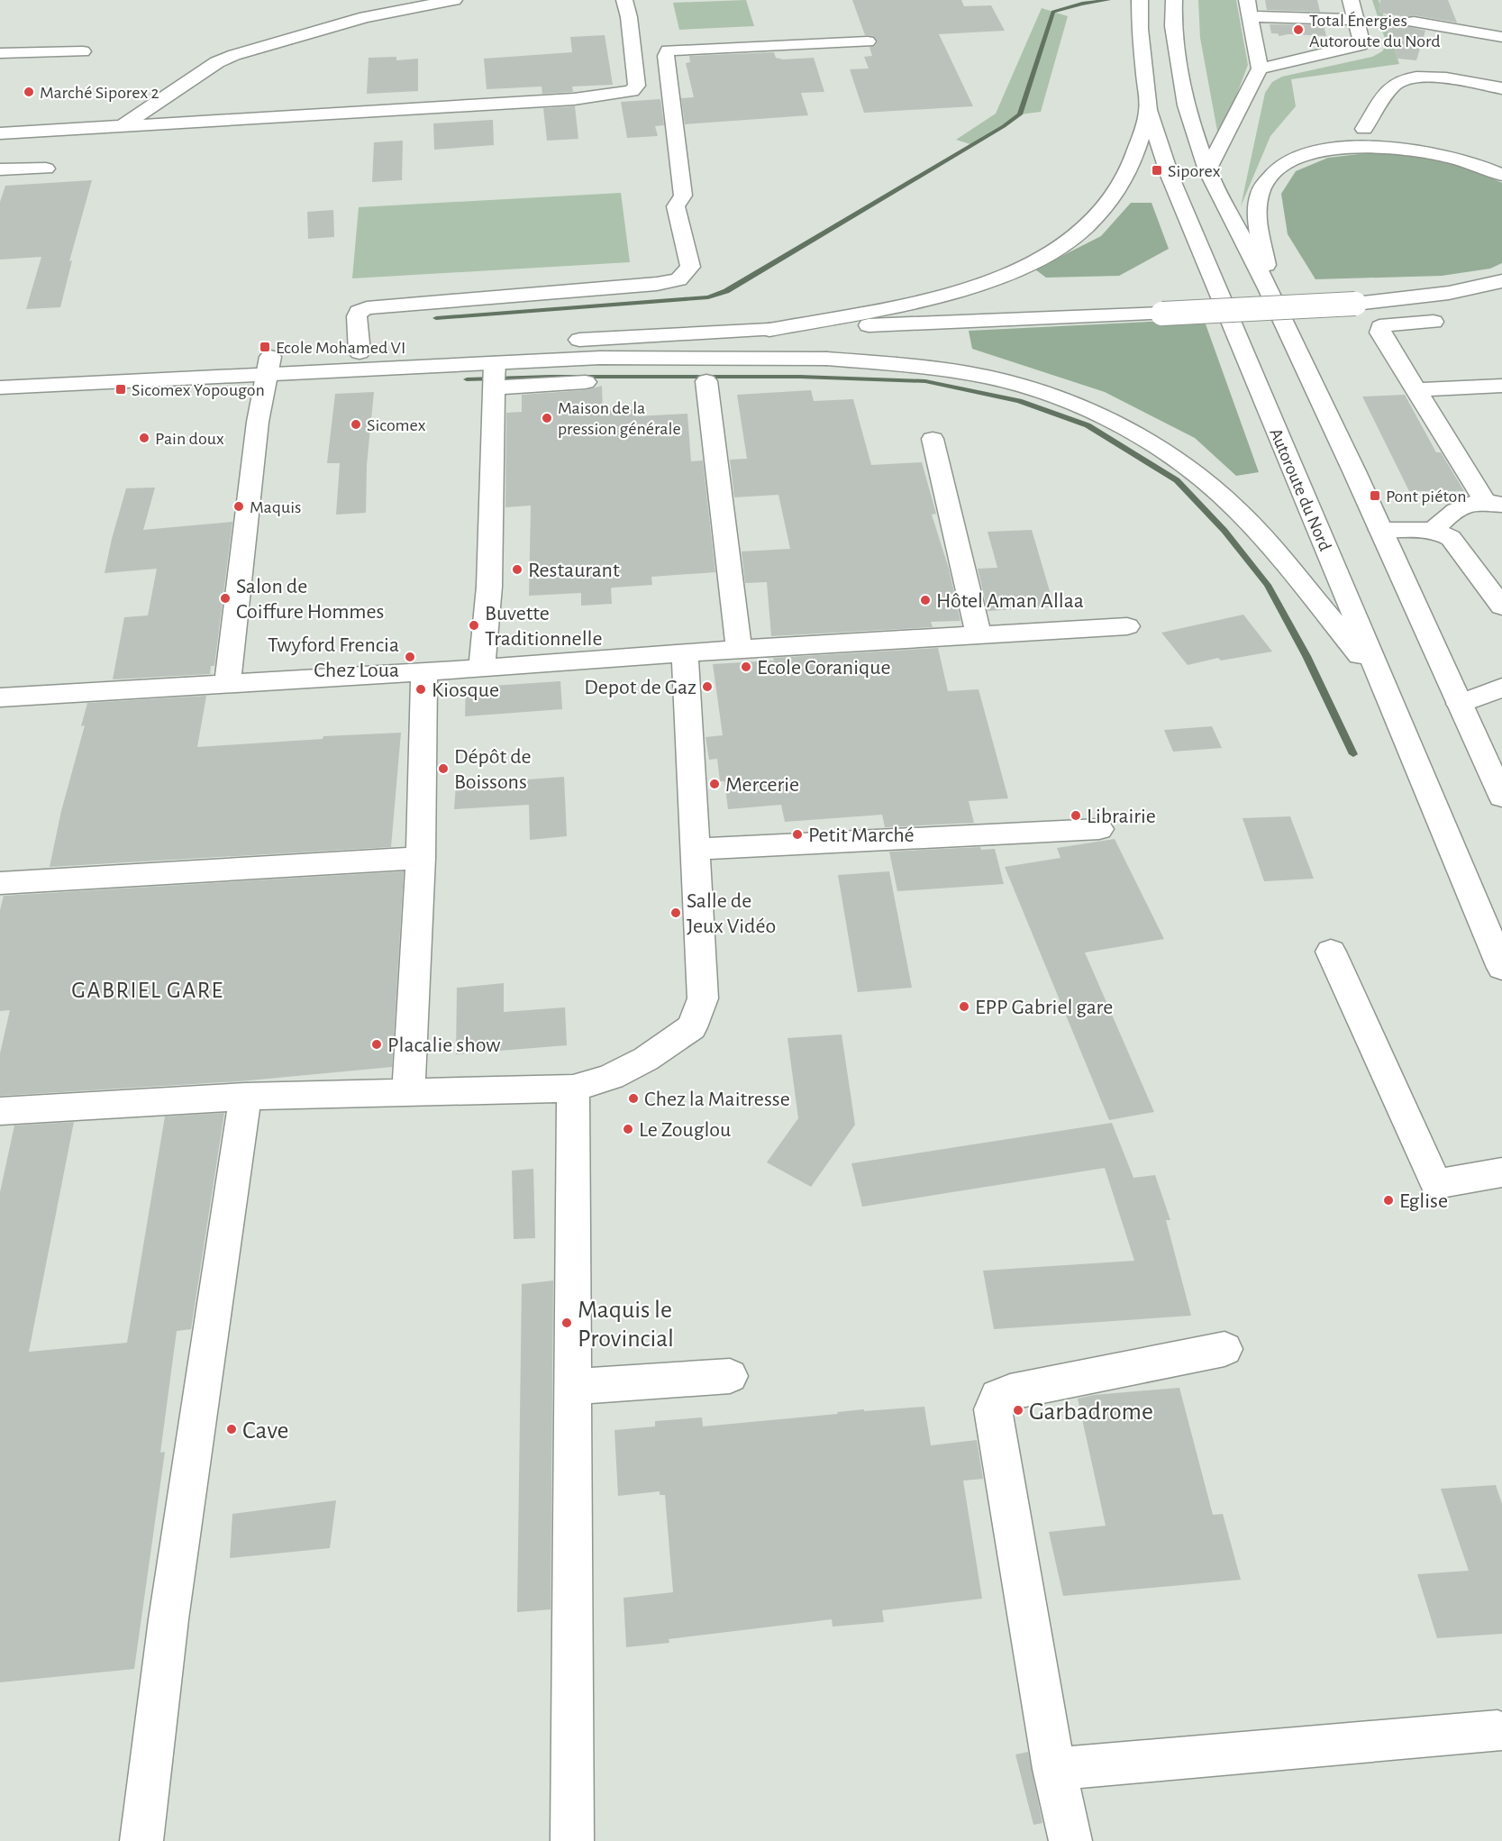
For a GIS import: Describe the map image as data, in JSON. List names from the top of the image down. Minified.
{"streets":{"main road":["Autoroute du Nord"]},"districts":["GABRIEL GARE"],"places":{"other":["Total Énergies Autoroute du Nord","Marché Siporex 2","Maison de la pression générale","Sicomex","Pain doux","Maquis","Restaurant","Salon de Coiffure Hommes","Hôtel Aman Allaa","Buvette Traditionnelle","Twyford Frencia Chez Loua","Ecole Coranique","Depot de Gaz","Kiosque","Dépôt de Boissons","Mercerie","Librairie","Petit Marché","Salle de Jeux Vidéo","EPP Gabriel gare","Placalie show","Chez la Maitresse","Le Zouglou","Eglise","Maquis le Provincial","Garbadrome","Cave"],"transit":["Siporex","Ecole Mohamed VI","Sicomex Yopougon","Pont piéton"]}}
